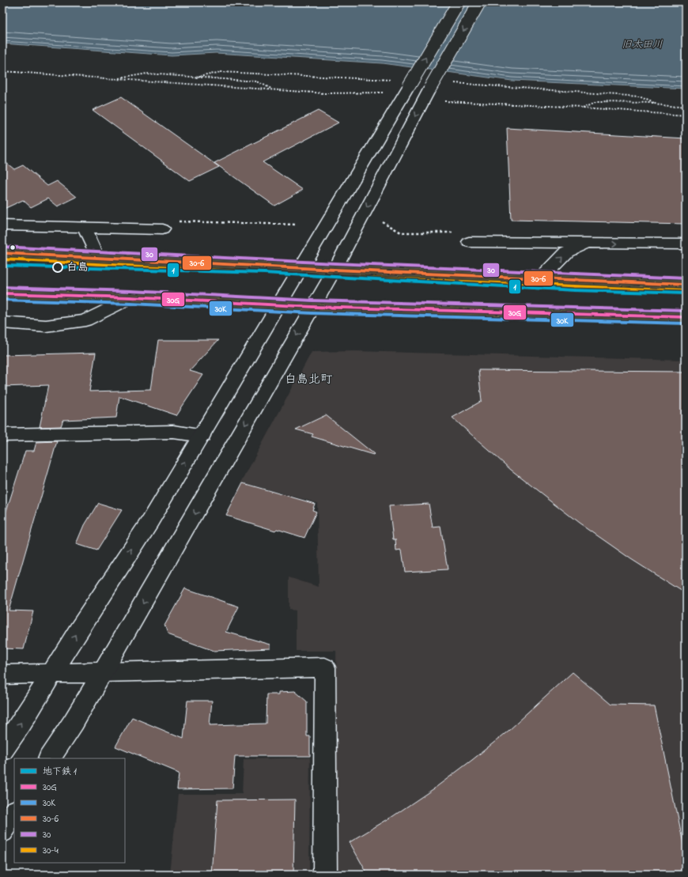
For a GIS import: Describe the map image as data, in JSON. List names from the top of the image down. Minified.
{"districts":["白島北町"],"water":["旧太田川"],"places":["白島"],"lines":["transit line 30","transit line 30-6","transit line 30-4","metro line 1","transit line 30G","transit line 30K"],"legend":["地下鉄 1","30G","30K","30-6","30","30-4"]}
